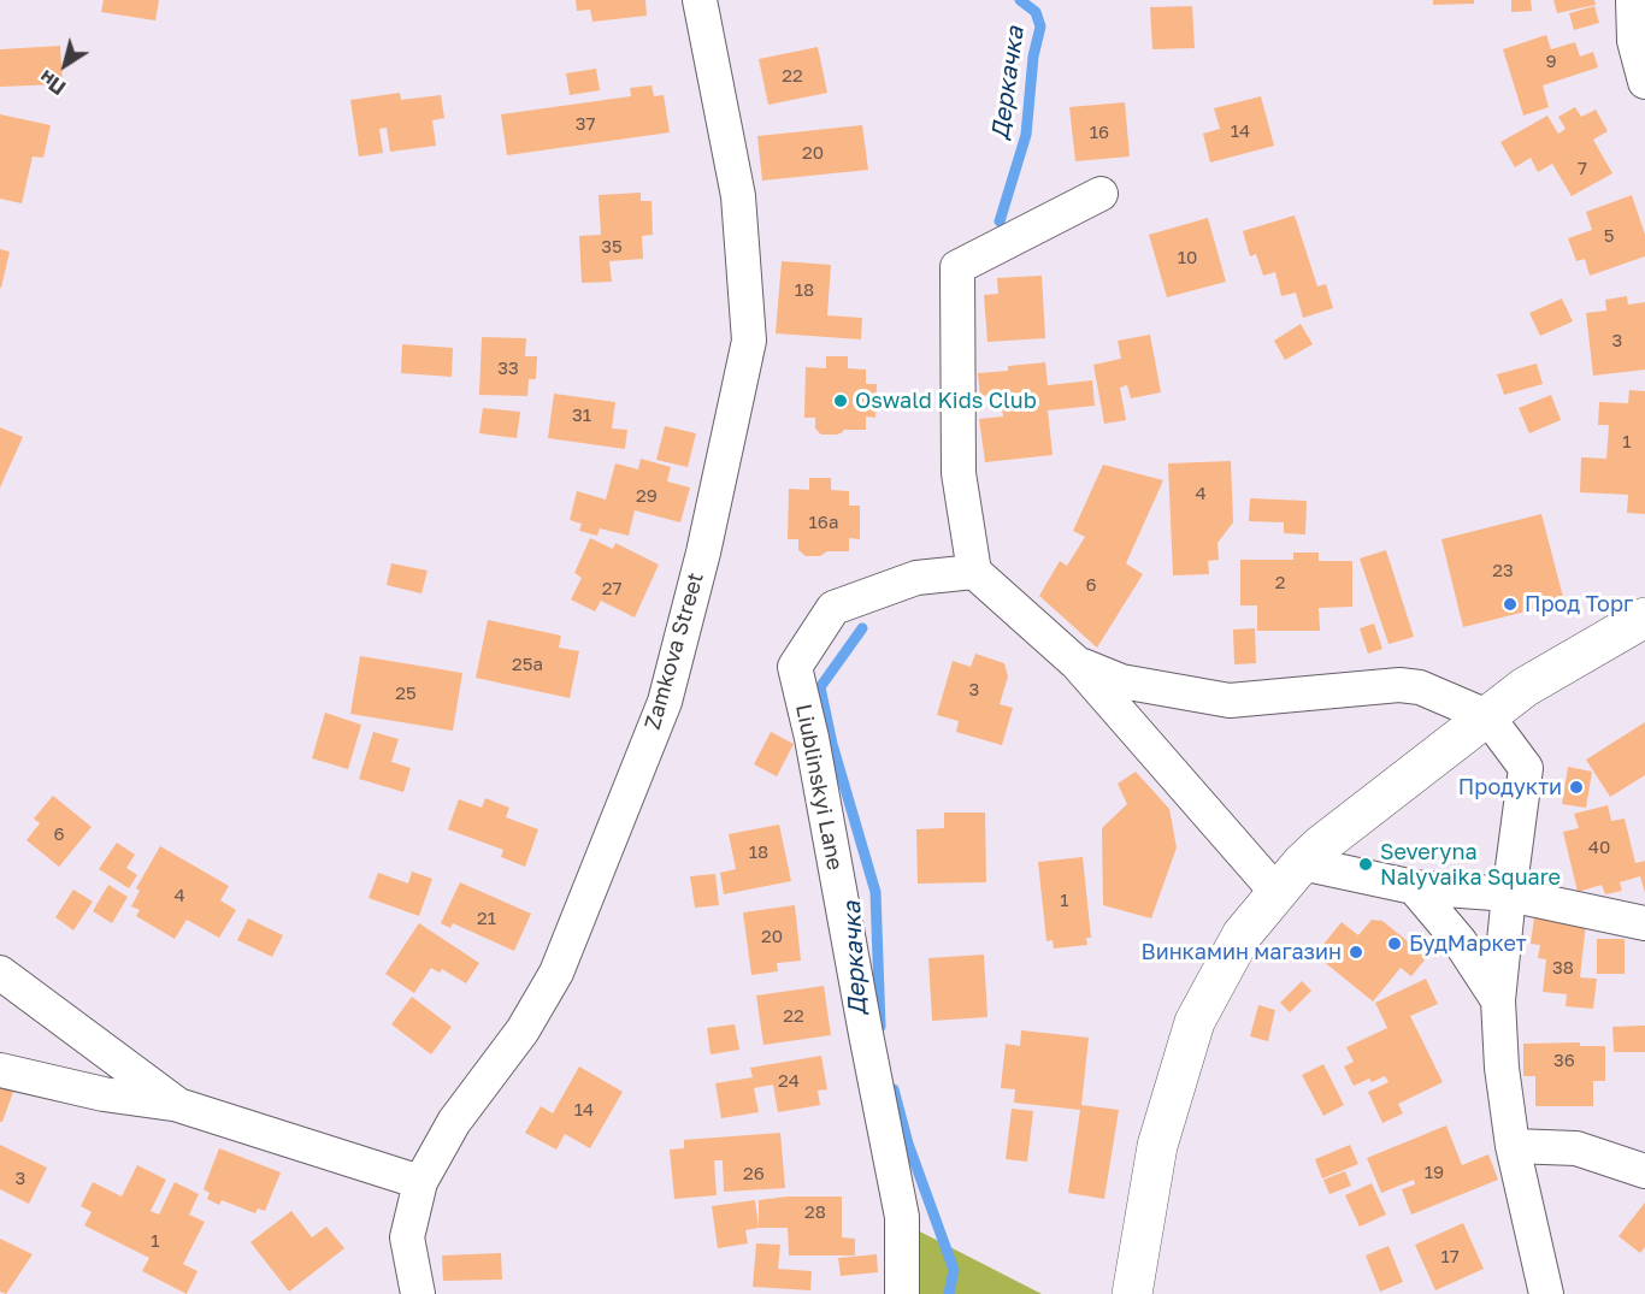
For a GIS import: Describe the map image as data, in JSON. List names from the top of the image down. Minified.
{"streets":{"street":["Zamkova Street","Liublinskyi Lane"]},"water":["Деркачка"],"places":["Oswald Kids Club","Прод Торг","Продукти","Severyna Nalyvaika Square","БудМаркет","Винкамин магазин"],"house_numbers":["9","22","37","14","16","20","7","5","35","10","18","3","33","31","1","4","29","16а","23","2","6","27","25а","3","25","6","40","18","4","1","21","20","38","22","36","24","14","19","26","3","28","1","17"],"north":"bottom left"}
